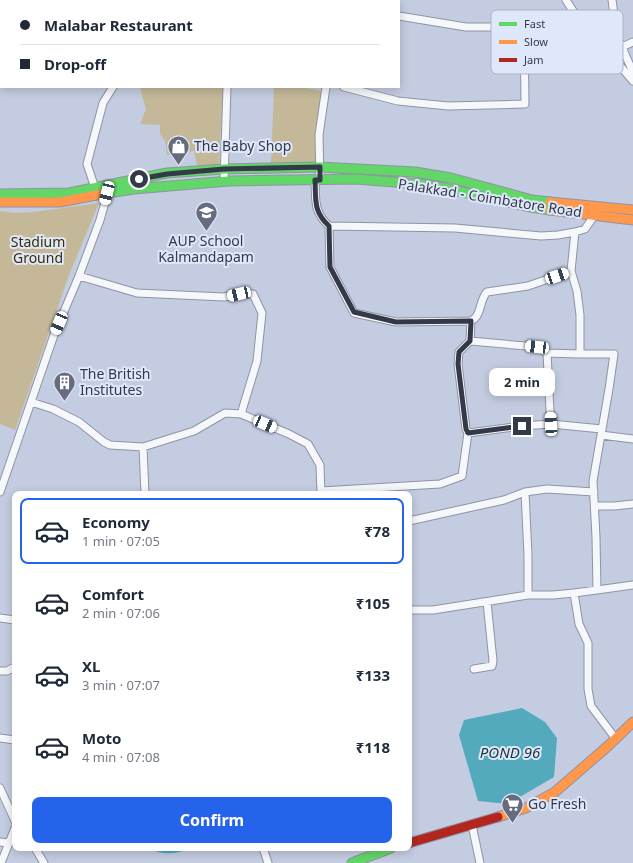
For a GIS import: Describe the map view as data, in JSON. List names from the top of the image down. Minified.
{"streets":{"main road":["Palakkad - Coimbatore Road"]},"water":["POND 96"],"parks":["Stadium Ground"],"places":{"shop":["The Baby Shop"],"school or university":["AUP School Kalmandapam"],"building":["The British Institutes"],"supermarket":["Go Fresh"]},"legend":["Fast","Slow","Jam"],"page":{"banner":["Malabar Restaurant","Drop-off"],"bubble":"2 min","list":[{"name":"Economy","note":"1 min · 07:05","value":"₹78"},{"name":"Comfort","note":"2 min · 07:06","value":"₹105"},{"name":"XL","note":"3 min · 07:07","value":"₹133"},{"name":"Moto","note":"4 min · 07:08","value":"₹118"}],"buttons":"Confirm"}}
